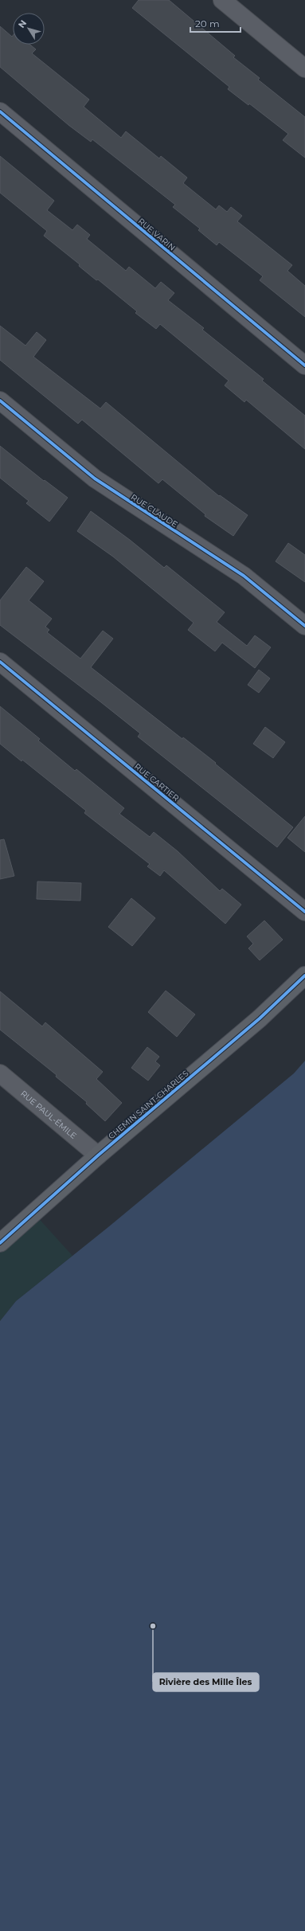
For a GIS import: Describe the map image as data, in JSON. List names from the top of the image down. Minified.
{"streets":{"main road":["CHEMIN SAINT-CHARLES"],"street":["RUE VARIN","RUE CLAUDE","RUE CARTIER","RUE PAUL-ÉMILE"]},"crossings":[["CHEMIN SAINT-CHARLES","RUE PAUL-ÉMILE"]],"places":["Rivière des Mille Îles"],"scale_bar":"20 m","north":"top left"}
